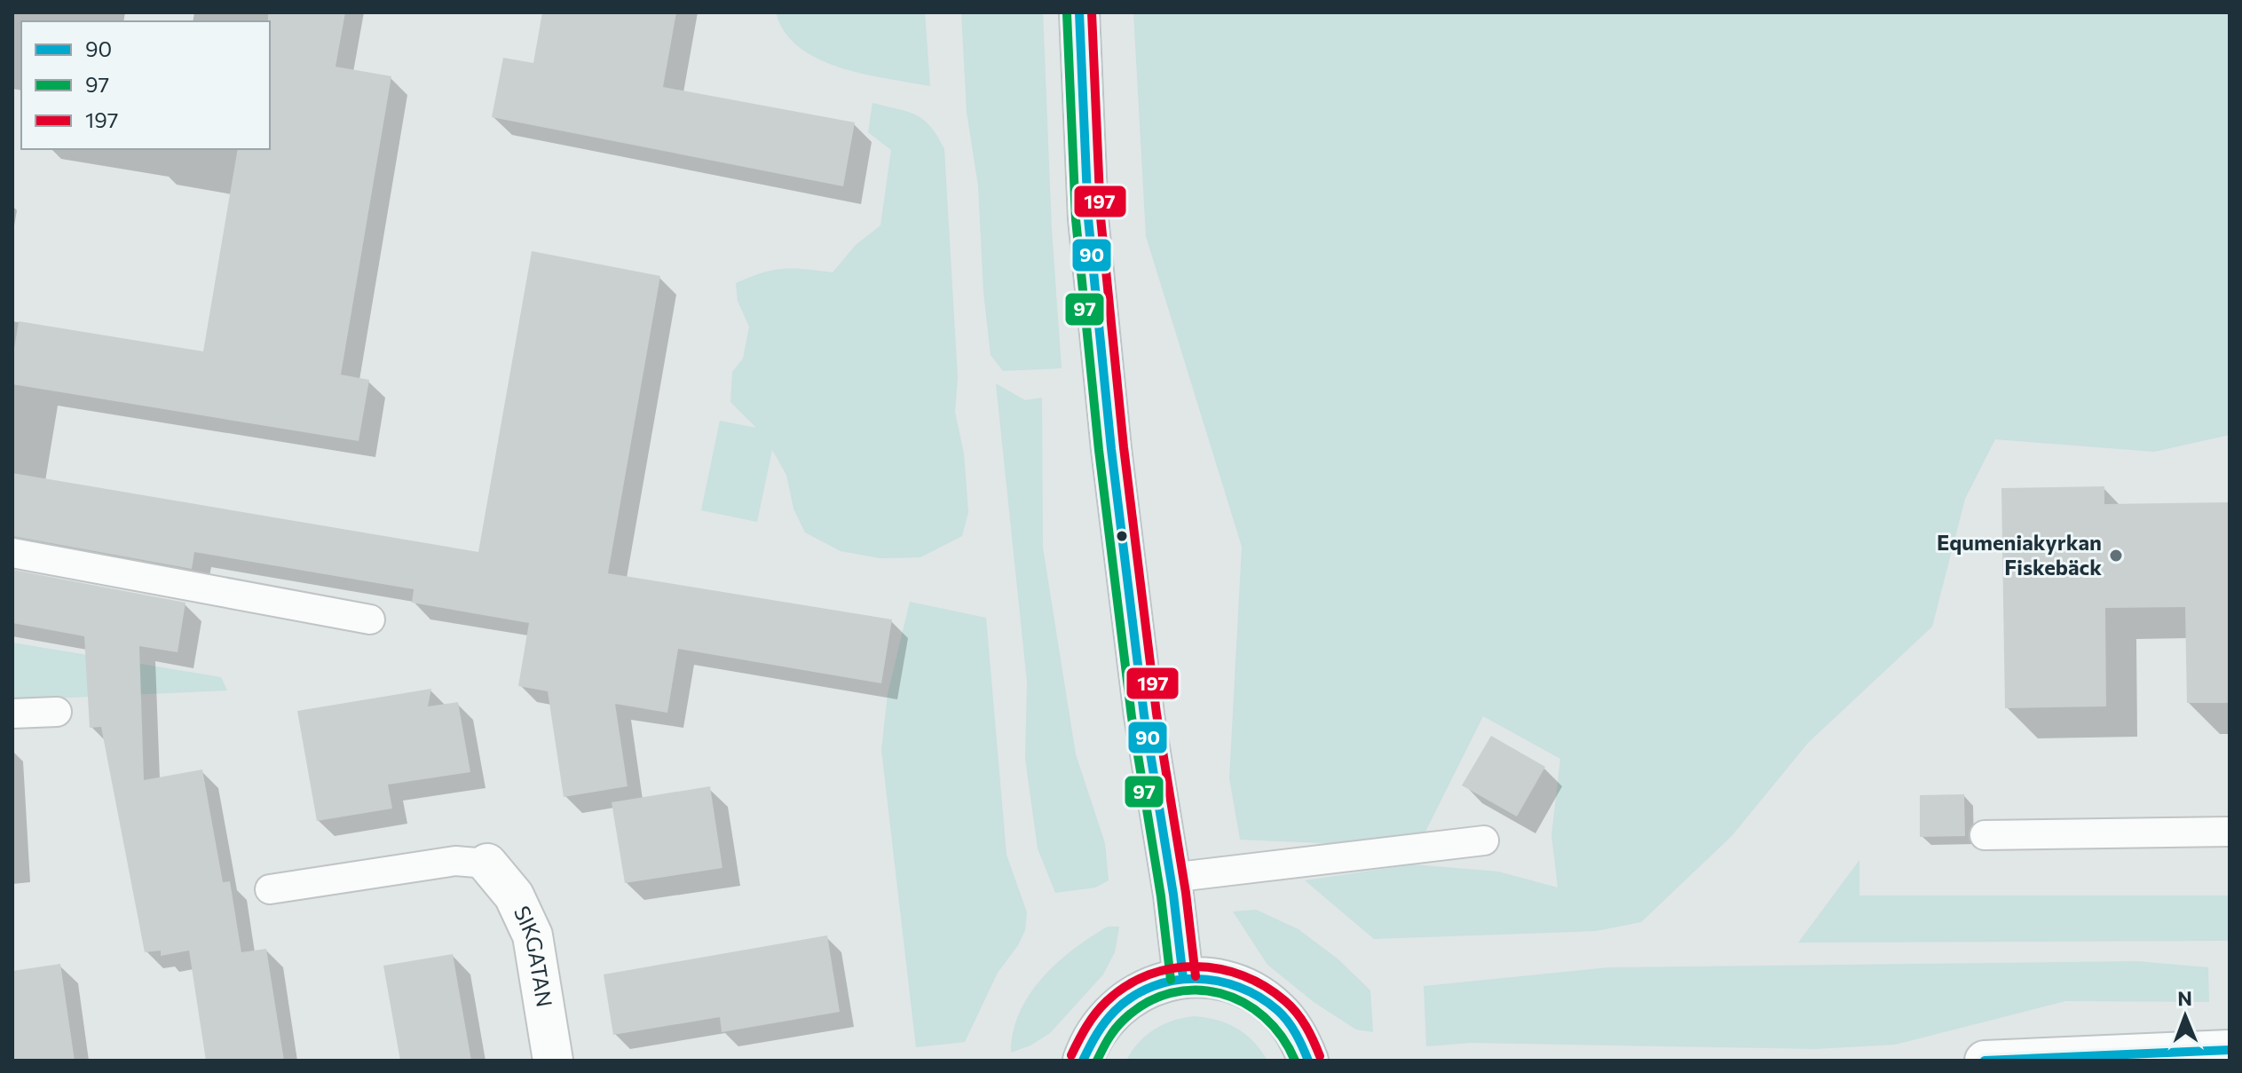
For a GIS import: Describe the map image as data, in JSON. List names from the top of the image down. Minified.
{"streets":{"street":["SIKGATAN"]},"places":["Equmeniakyrkan Fiskebäck"],"lines":["transit line 90","transit line 197","transit line 97"],"legend":["90","97","197"],"north":"top"}
